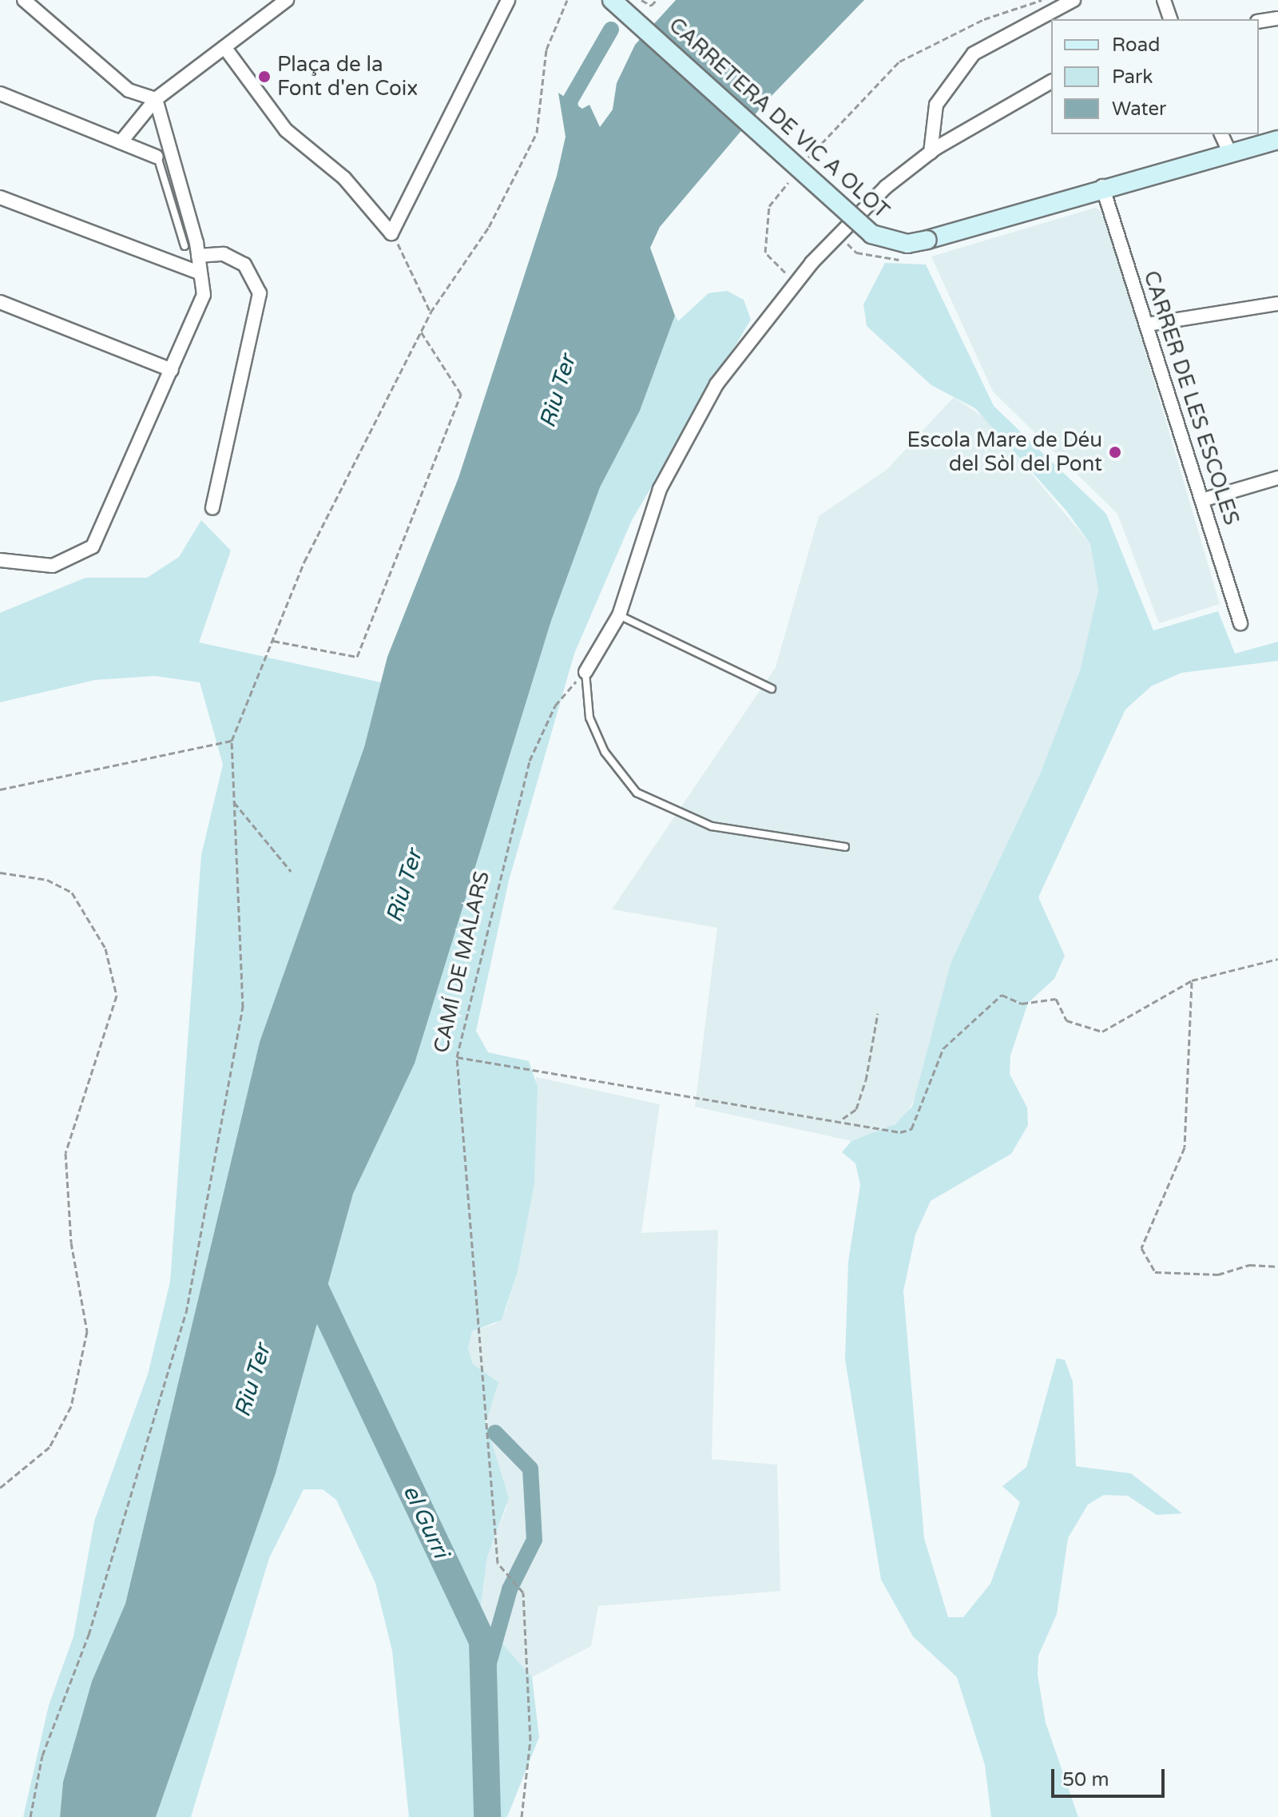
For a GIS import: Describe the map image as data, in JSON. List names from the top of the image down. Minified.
{"streets":{"street":["CARRETERA DE VIC A OLOT","CARRER DE LES ESCOLES"],"path":["CAMÍ DE MALARS"]},"crossings":[["CARRETERA DE VIC A OLOT","CARRER DE LES ESCOLES"]],"water":["Riu Ter","el Gurri"],"places":["Plaça de la Font d'en Coix","Escola Mare de Déu del Sòl del Pont"],"legend":["Road","Park","Water"],"scale_bar":"50 m"}
